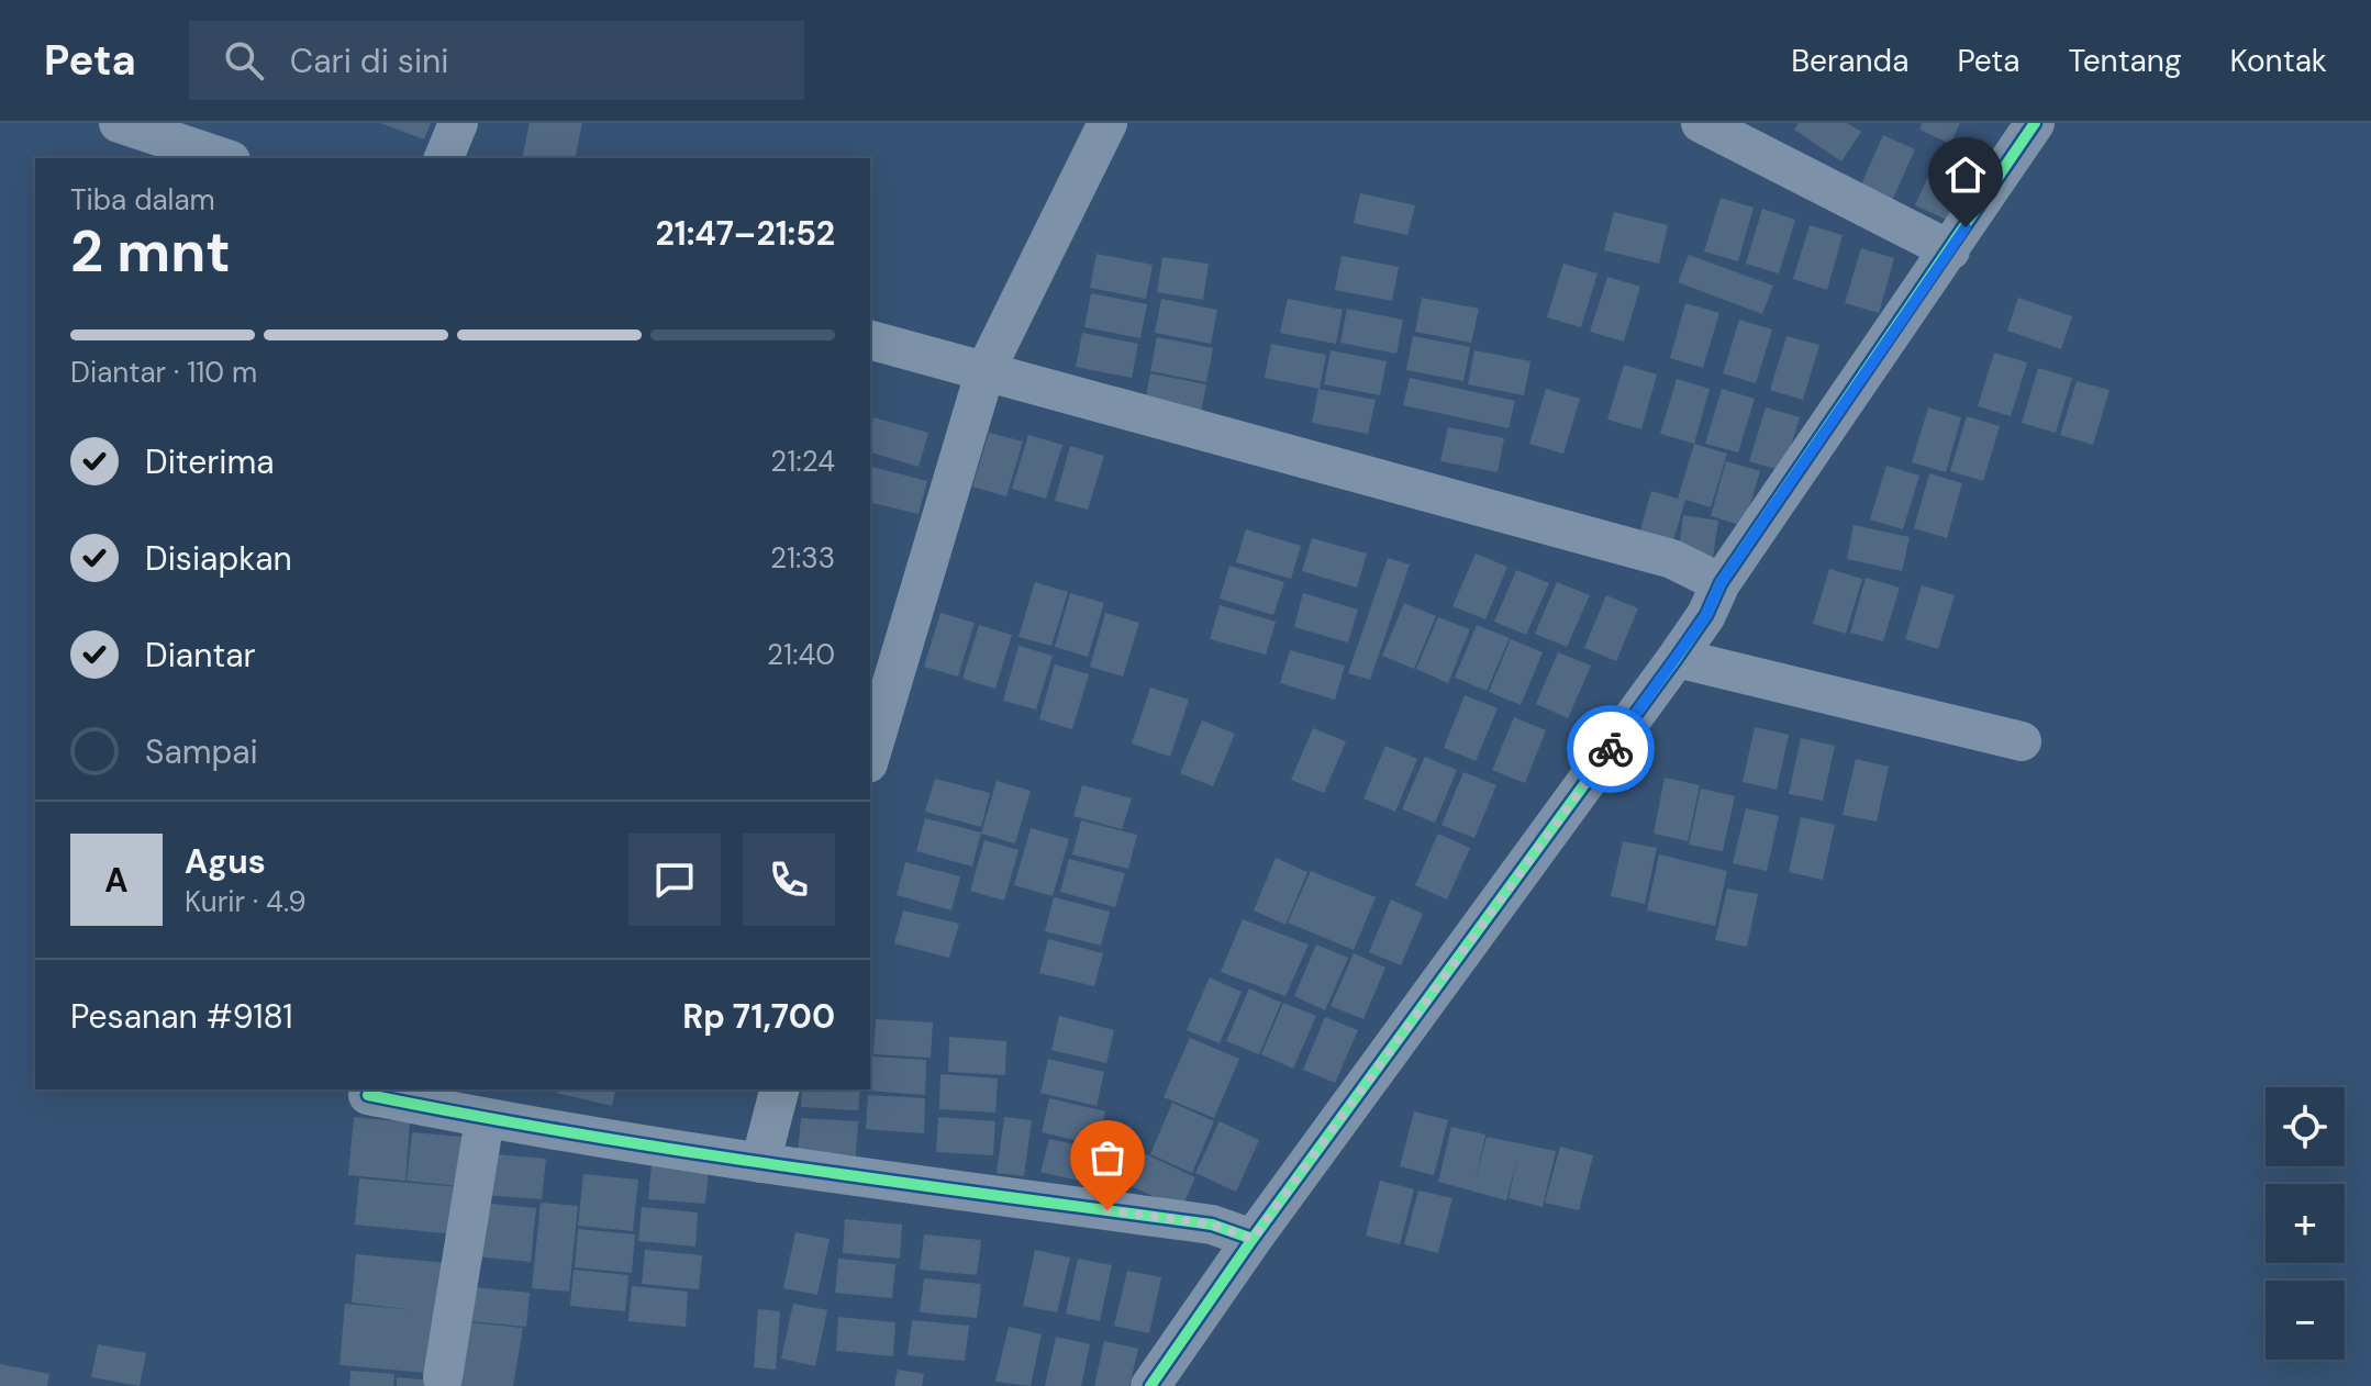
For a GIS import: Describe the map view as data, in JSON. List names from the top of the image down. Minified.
{"page":{"header":"Peta","search":"Cari di sini","nav":["Beranda","Peta","Tentang","Kontak"],"heading":["2 mnt","Tiba dalam","21:47–21:52"],"panel":["Agus","Kurir · 4.9","Pesanan #9181","Rp 71,700"],"bar":"Diantar · 110 m","list":[["Diterima","21:24"],["Disiapkan","21:33"],["Diantar","21:40"],"Sampai"],"round":"A","map_buttons":["+","−"]}}
